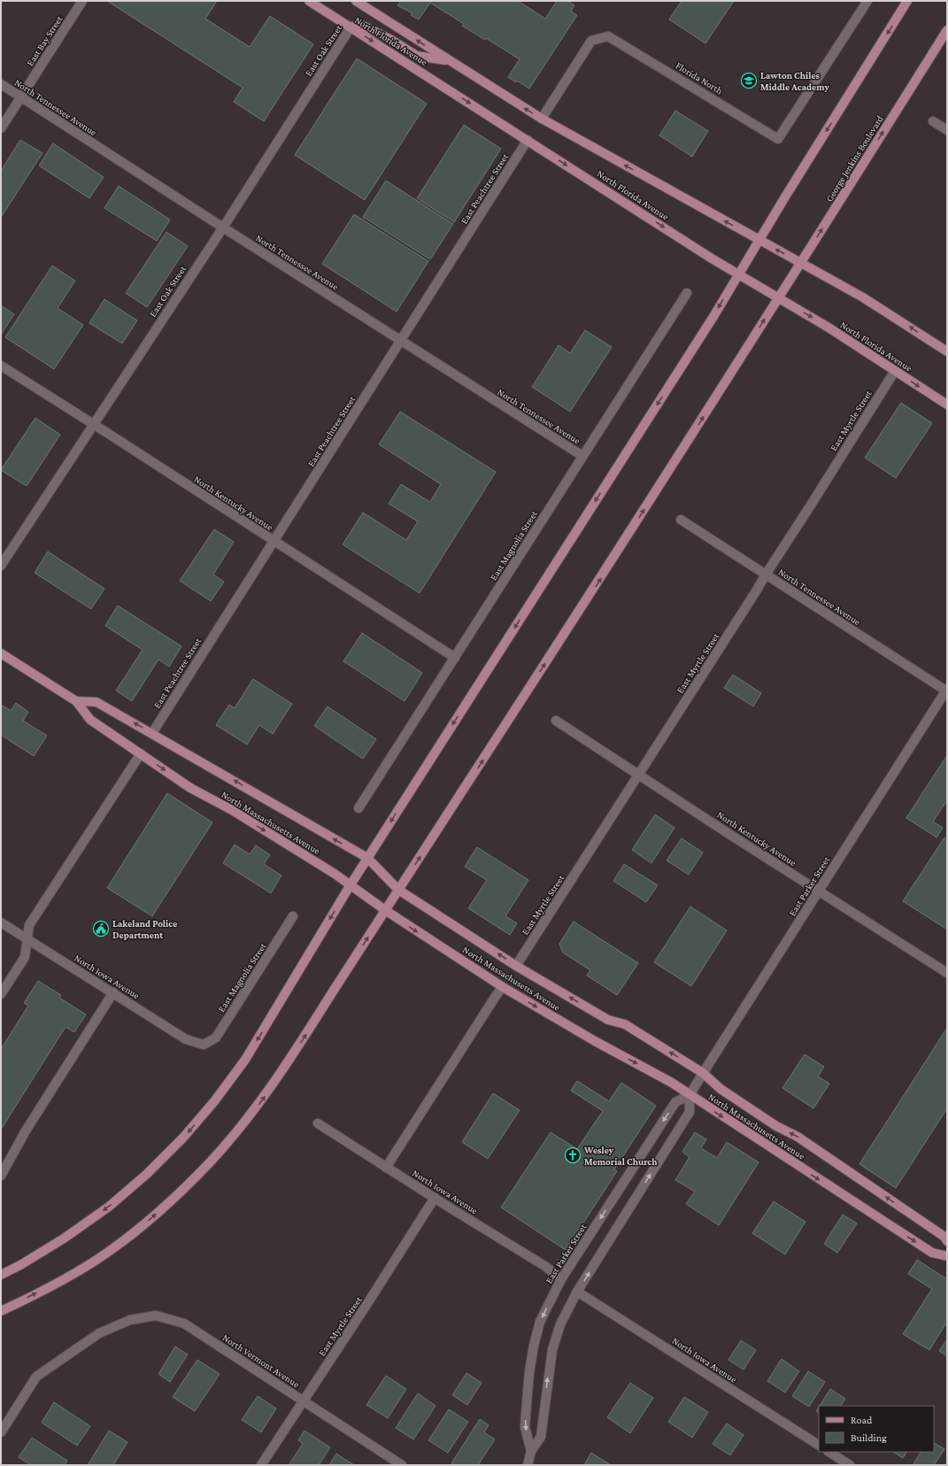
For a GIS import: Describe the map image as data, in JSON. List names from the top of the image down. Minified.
{"streets":{"main road":["North Florida Avenue","George Jenkins Boulevard","North Massachusetts Avenue"],"street":["East Bay Street","East Oak Street","Florida North","North Tennessee Avenue","East Peachtree Street","East Myrtle Street","North Kentucky Avenue","East Magnolia Street","East Parker Street","North Iowa Avenue","North Vermont Avenue"]},"crossings":[["East Bay Street","North Tennessee Avenue"],["North Florida Avenue","East Oak Street"],["North Florida Avenue","Florida North"],["North Florida Avenue","George Jenkins Boulevard"],["North Florida Avenue","East Peachtree Street"],["North Florida Avenue","East Myrtle Street"],["East Oak Street","North Tennessee Avenue"],["East Oak Street","North Kentucky Avenue"],["North Tennessee Avenue","East Peachtree Street"],["North Tennessee Avenue","East Myrtle Street"],["North Tennessee Avenue","East Magnolia Street"],["North Tennessee Avenue","East Parker Street"],["George Jenkins Boulevard","North Massachusetts Avenue"],["East Peachtree Street","North Kentucky Avenue"],["East Peachtree Street","North Massachusetts Avenue"],["East Myrtle Street","North Kentucky Avenue"],["East Myrtle Street","North Massachusetts Avenue"],["East Myrtle Street","North Iowa Avenue"],["East Myrtle Street","North Vermont Avenue"],["North Kentucky Avenue","East Magnolia Street"],["North Kentucky Avenue","East Parker Street"],["East Magnolia Street","North Iowa Avenue"],["North Massachusetts Avenue","East Parker Street"],["East Parker Street","North Iowa Avenue"]],"places":{"school or university":["Lawton Chiles Middle Academy"],"public building":["Lakeland Police Department"],"church":["Wesley Memorial Church"]},"legend":["Road","Building"]}
